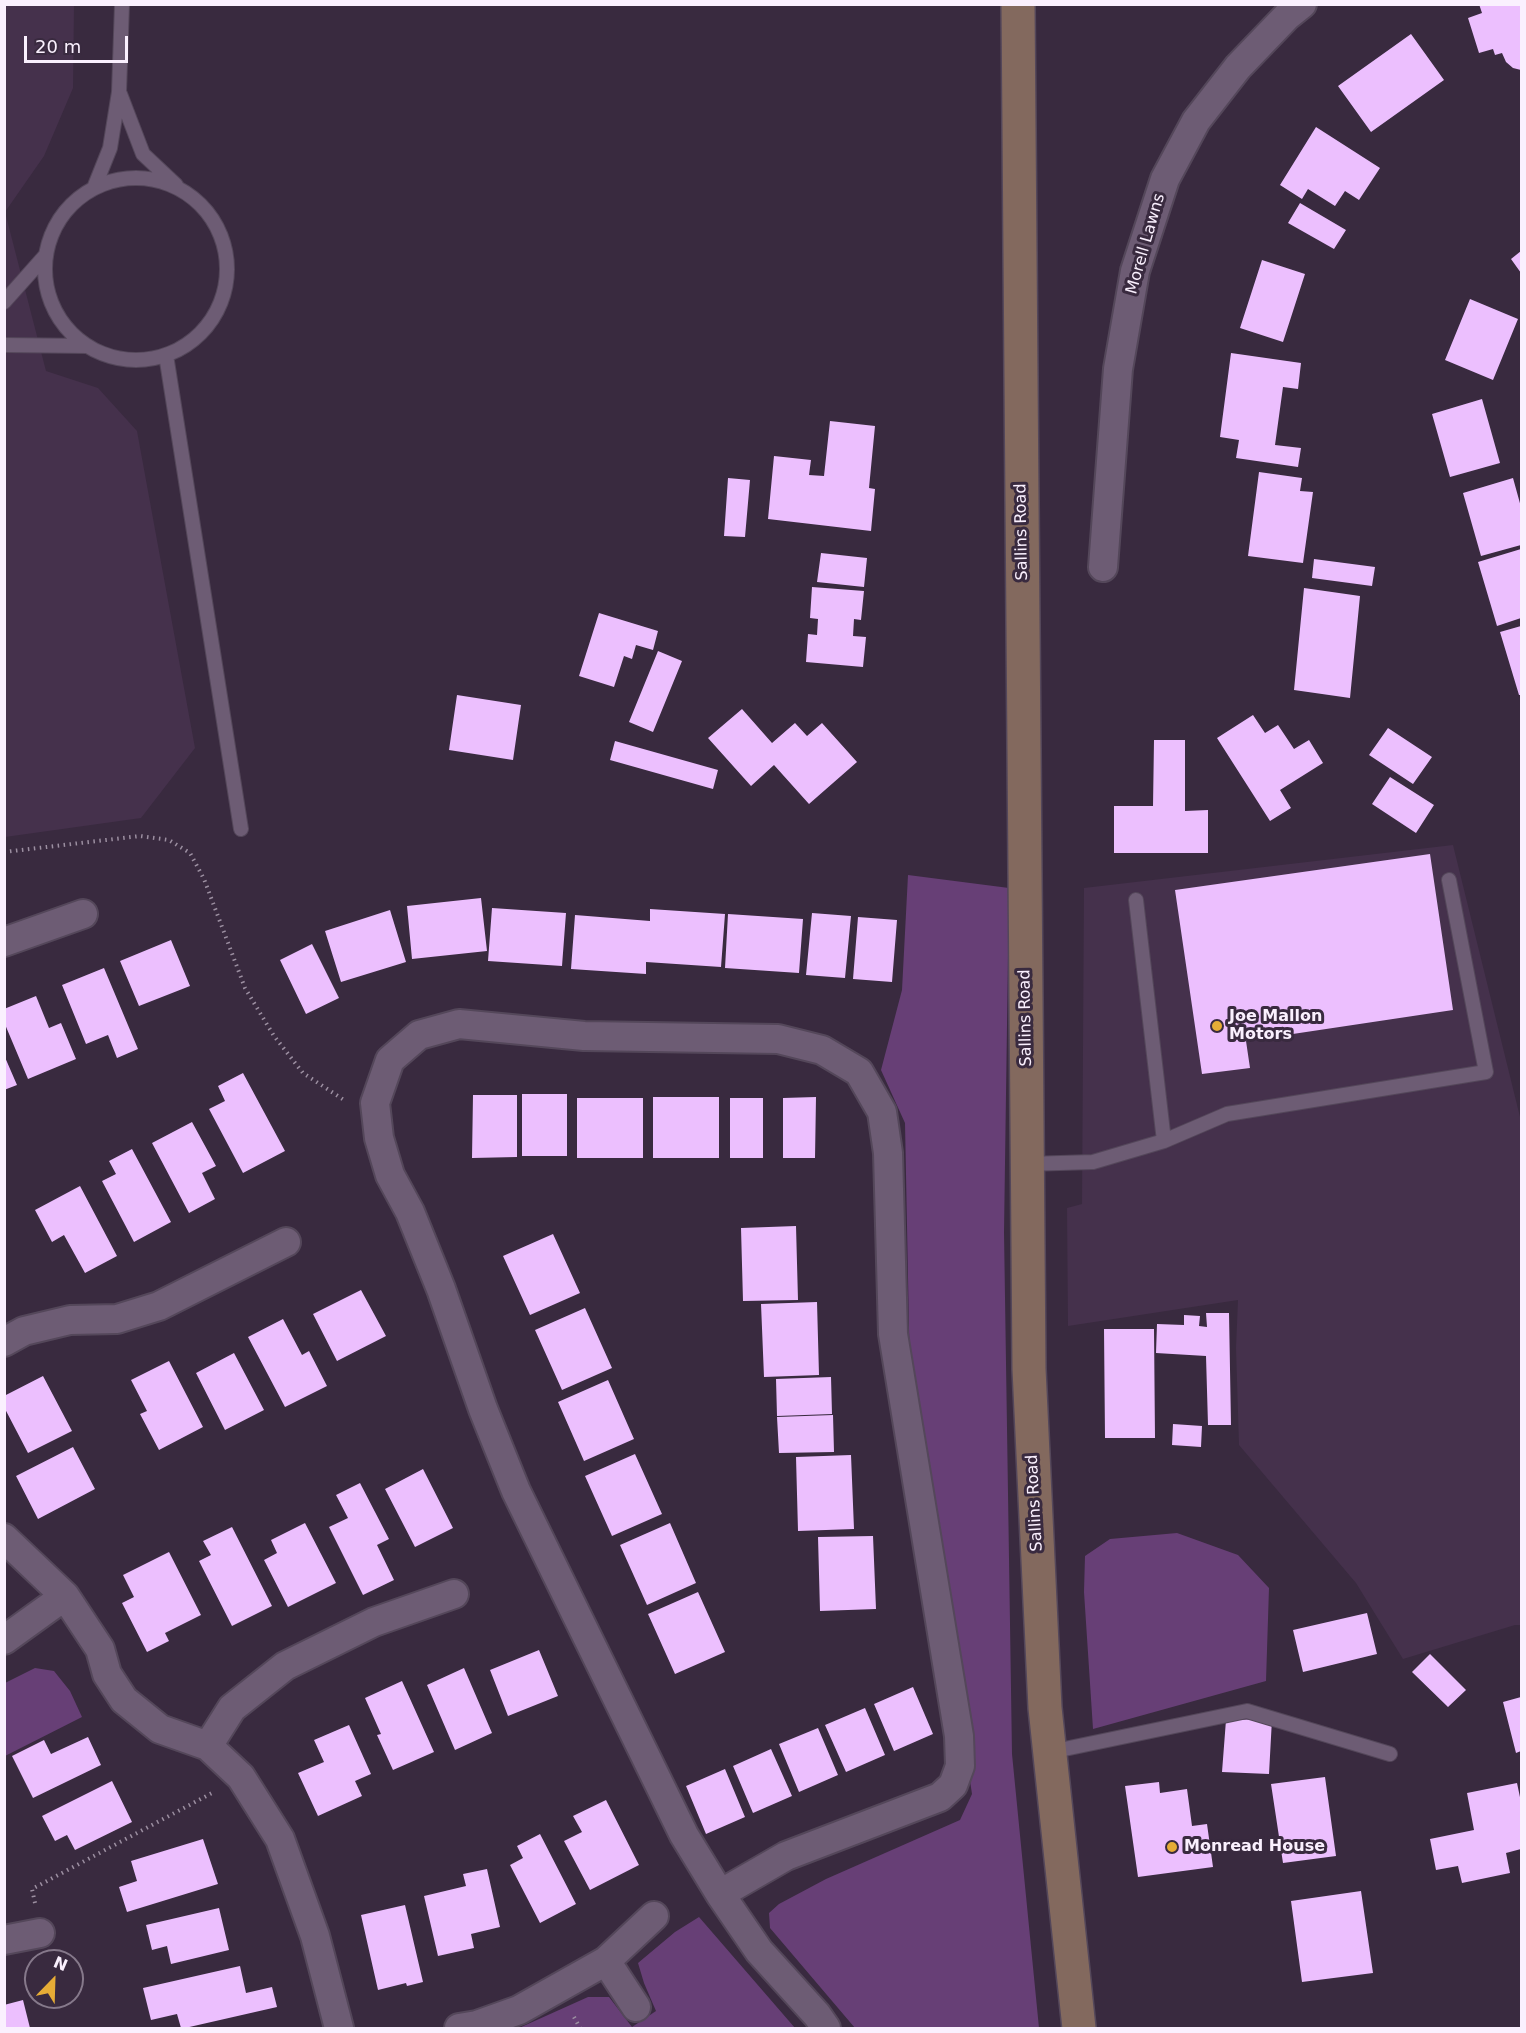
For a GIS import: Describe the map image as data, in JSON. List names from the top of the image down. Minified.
{"streets":{"main road":["Sallins Road"],"street":["Morell Lawns"]},"places":["Joe Mallon Motors","Monread House"],"scale_bar":"20 m","north":"top right"}
